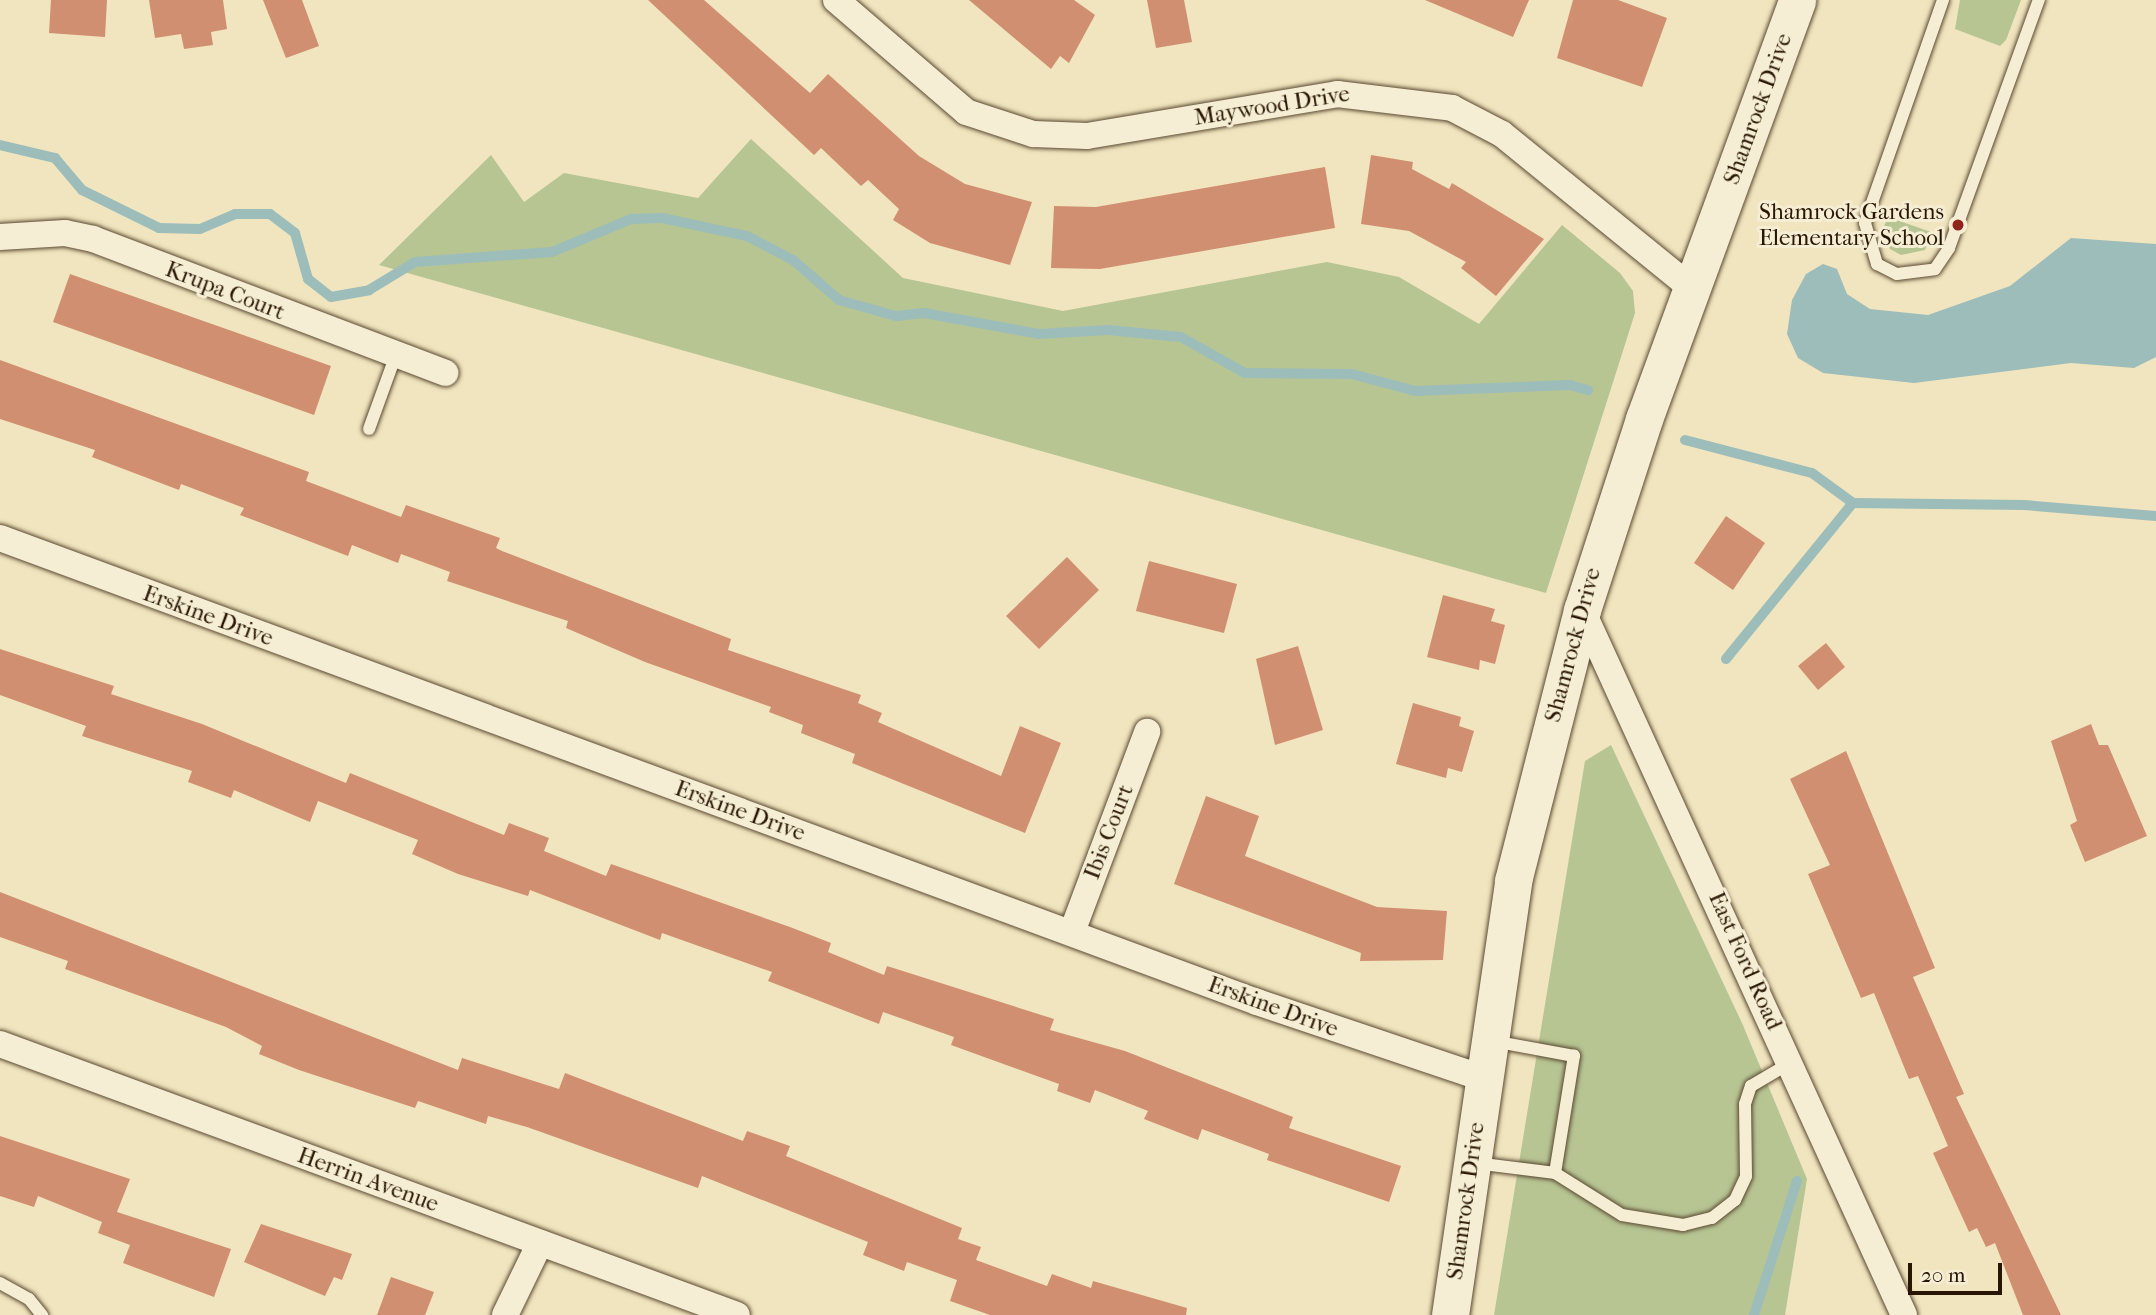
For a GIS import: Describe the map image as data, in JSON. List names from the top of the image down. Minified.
{"streets":{"street":["Maywood Drive","Shamrock Drive","Krupa Court","Erskine Drive","Ibis Court","East Ford Road","Herrin Avenue"]},"crossings":[["Maywood Drive","Shamrock Drive"],["Shamrock Drive","Erskine Drive"],["Shamrock Drive","East Ford Road"],["Erskine Drive","Ibis Court"]],"places":["Shamrock Gardens Elementary School"],"scale_bar":"20 m"}
